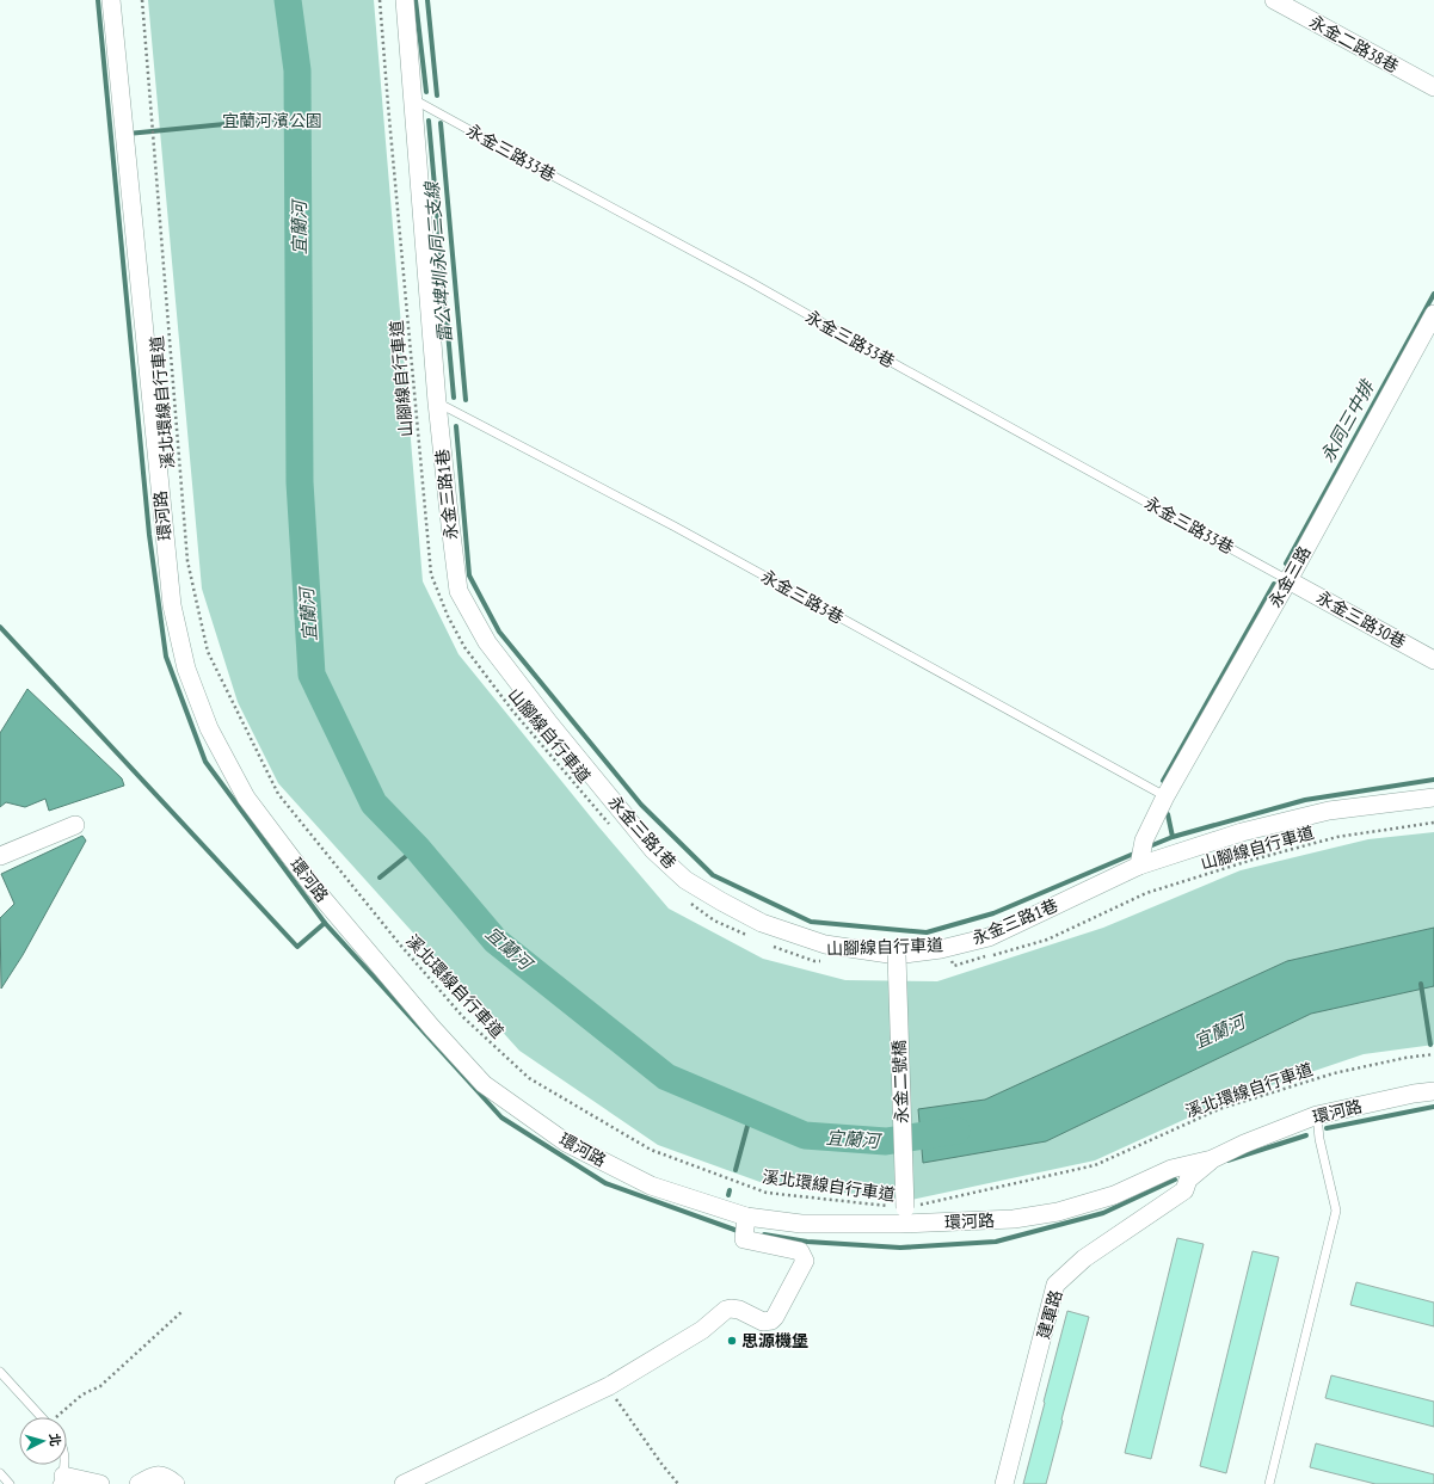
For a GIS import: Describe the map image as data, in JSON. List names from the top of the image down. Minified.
{"streets":{"street":["永金二路38巷","永金三路1巷","環河路","永金三路","永金三路30巷","永金二號橋","建軍路"],"lane":["永金三路33巷","永金三路3巷"],"path":["山腳線自行車道","溪北環線自行車道"]},"crossings":[["永金三路33巷","永金三路1巷"],["永金三路33巷","永金三路"],["永金三路33巷","永金三路30巷"],["溪北環線自行車道","環河路"],["溪北環線自行車道","永金二號橋"],["永金三路1巷","永金三路"],["永金三路1巷","永金三路3巷"],["永金三路1巷","永金二號橋"],["環河路","永金二號橋"],["環河路","建軍路"],["永金三路","永金三路3巷"],["永金三路","永金三路30巷"]],"water":["宜蘭河","雷公埤圳永同三支線","永同三中排"],"parks":["宜蘭河濱公園"],"places":["思源機堡"],"north":"right"}
